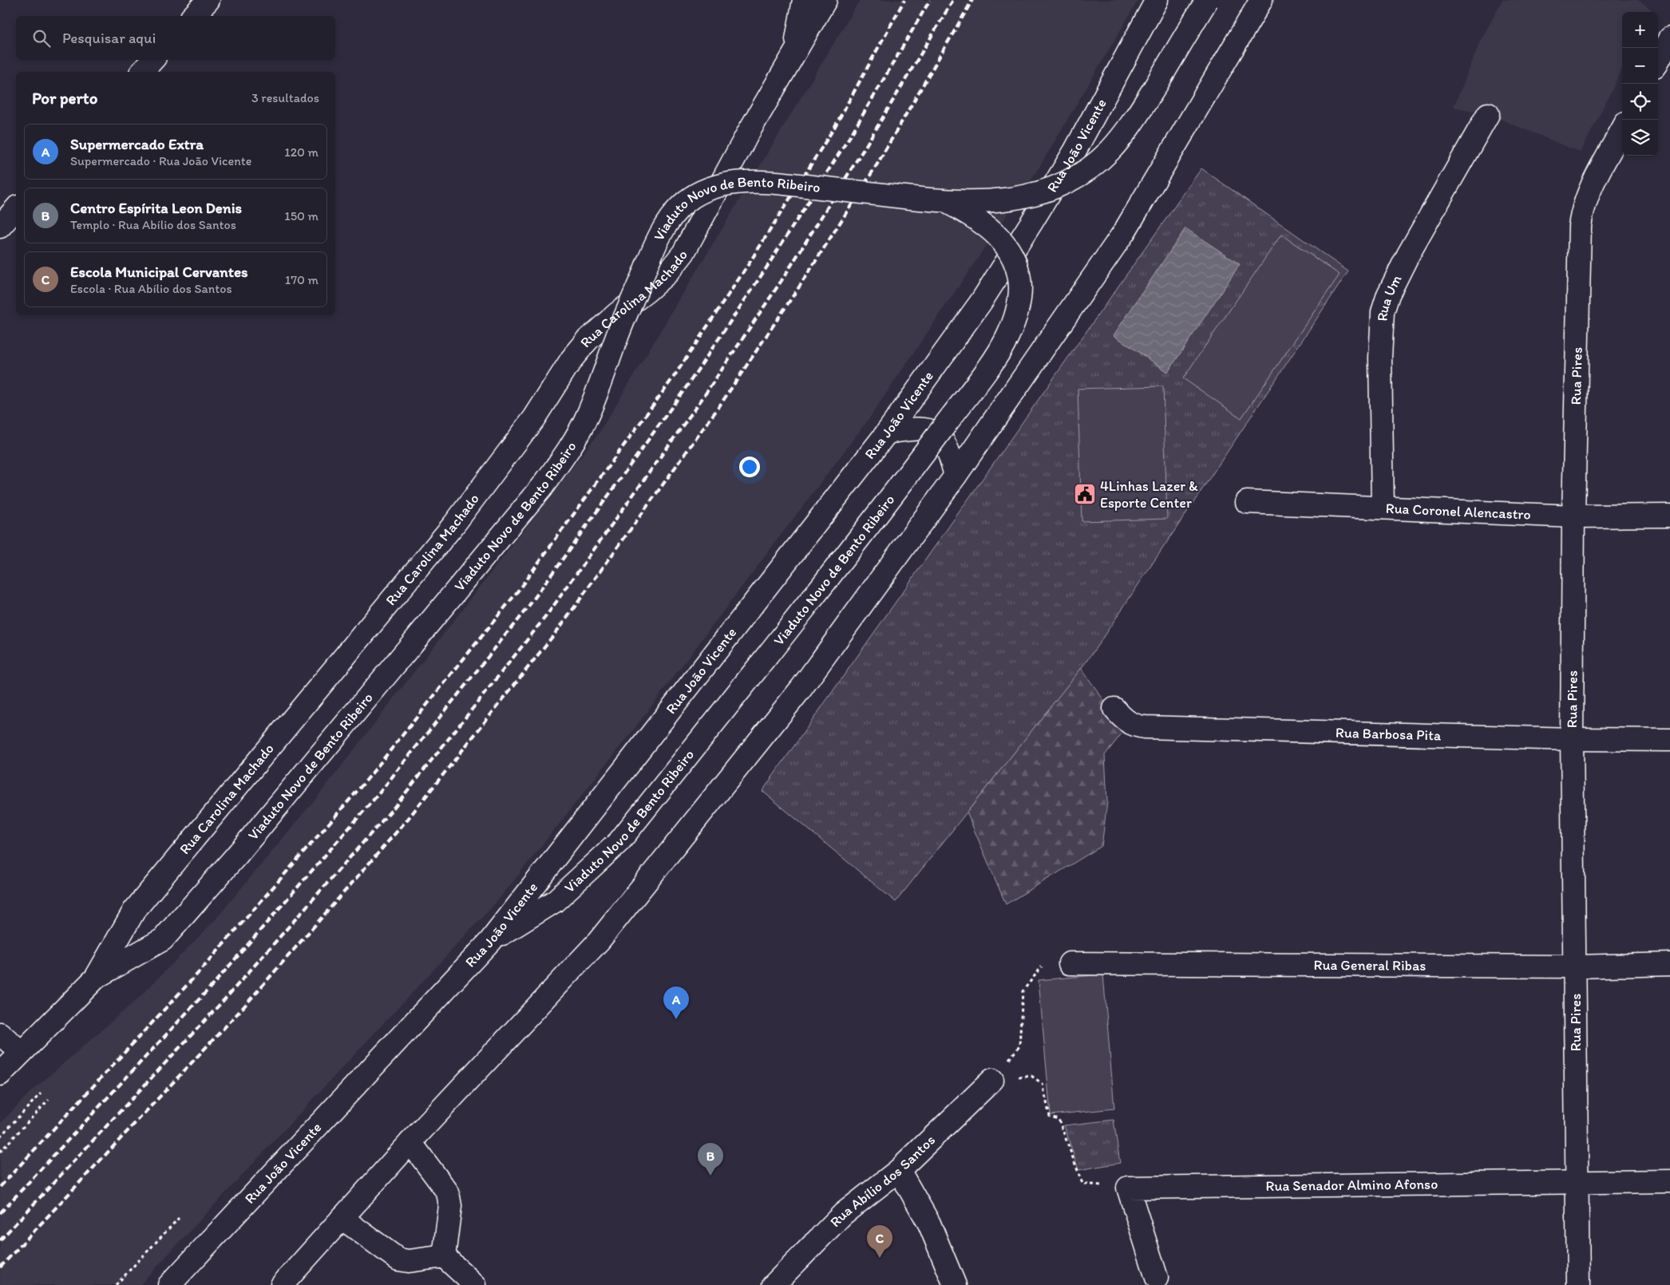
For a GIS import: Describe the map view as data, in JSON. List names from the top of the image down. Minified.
{"streets":{"main road":["Rua João Vicente","Viaduto Novo de Bento Ribeiro","Rua Carolina Machado","Rua Um","Rua Pires","Rua Coronel Alencastro","Rua Barbosa Pita","Rua General Ribas","Rua Abílio dos Santos","Rua Senador Almino Afonso"]},"crossings":[["Rua João Vicente","Viaduto Novo de Bento Ribeiro"],["Viaduto Novo de Bento Ribeiro","Rua Carolina Machado"],["Rua Um","Rua Coronel Alencastro"],["Rua Pires","Rua Coronel Alencastro"],["Rua Pires","Rua Barbosa Pita"],["Rua Pires","Rua General Ribas"],["Rua Pires","Rua Senador Almino Afonso"]],"places":{"public building":["4Linhas Lazer & Esporte Center"]},"page":{"map_buttons":["+","−"],"search":"Pesquisar aqui","heading":["Por perto","3 resultados"],"list":[{"mark":"A","name":"Supermercado Extra","note":"Supermercado · Rua João Vicente","value":"120 m"},{"mark":"B","name":"Centro Espírita Leon Denis","note":"Templo · Rua Abílio dos Santos","value":"150 m"},{"mark":"C","name":"Escola Municipal Cervantes","note":"Escola · Rua Abílio dos Santos","value":"170 m"}],"pins":["A","B","C"]}}
